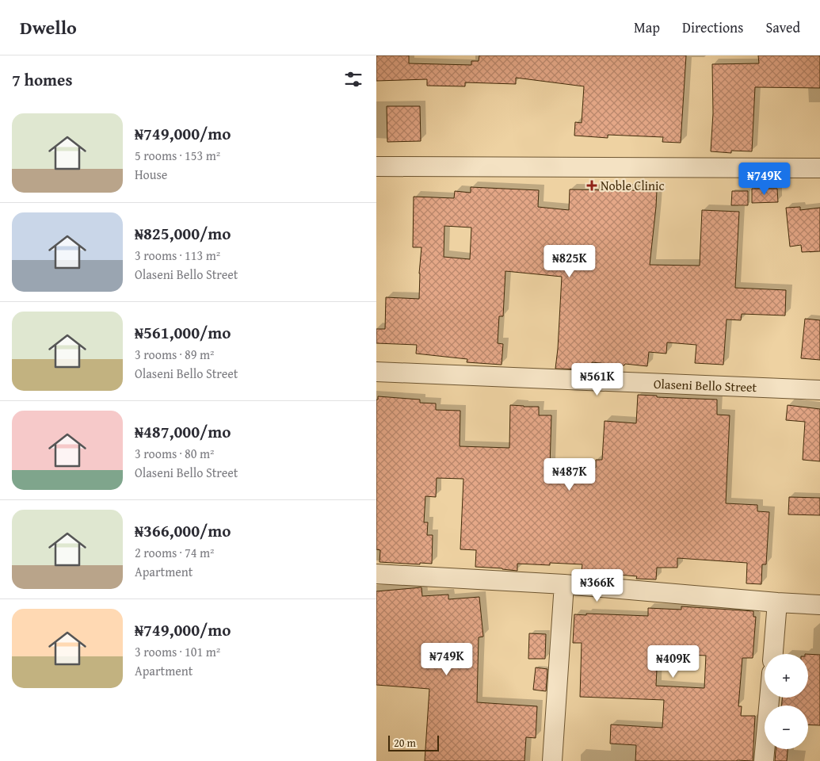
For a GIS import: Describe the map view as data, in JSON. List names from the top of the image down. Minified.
{"streets":{"street":["Olaseni Bello Street"]},"places":{"health":["Noble Clinic"]},"scale_bar":"20 m","page":{"header":"Dwello","nav":["Map","Directions","Saved"],"heading":"7 homes","list":[{"name":"₦749,000/mo","note":"5 rooms · 153 m² · House"},{"name":"₦825,000/mo","note":"3 rooms · 113 m² · Olaseni Bello Street"},{"name":"₦561,000/mo","note":"3 rooms · 89 m² · Olaseni Bello Street"},{"name":"₦487,000/mo","note":"3 rooms · 80 m² · Olaseni Bello Street"},{"name":"₦366,000/mo","note":"2 rooms · 74 m² · Apartment"},{"name":"₦749,000/mo","note":"3 rooms · 101 m² · Apartment"}],"price":["₦749K","₦825K","₦561K","₦487K","₦366K","₦749K","₦409K"],"map_buttons":["+","−"],"scale":"20 m"}}
